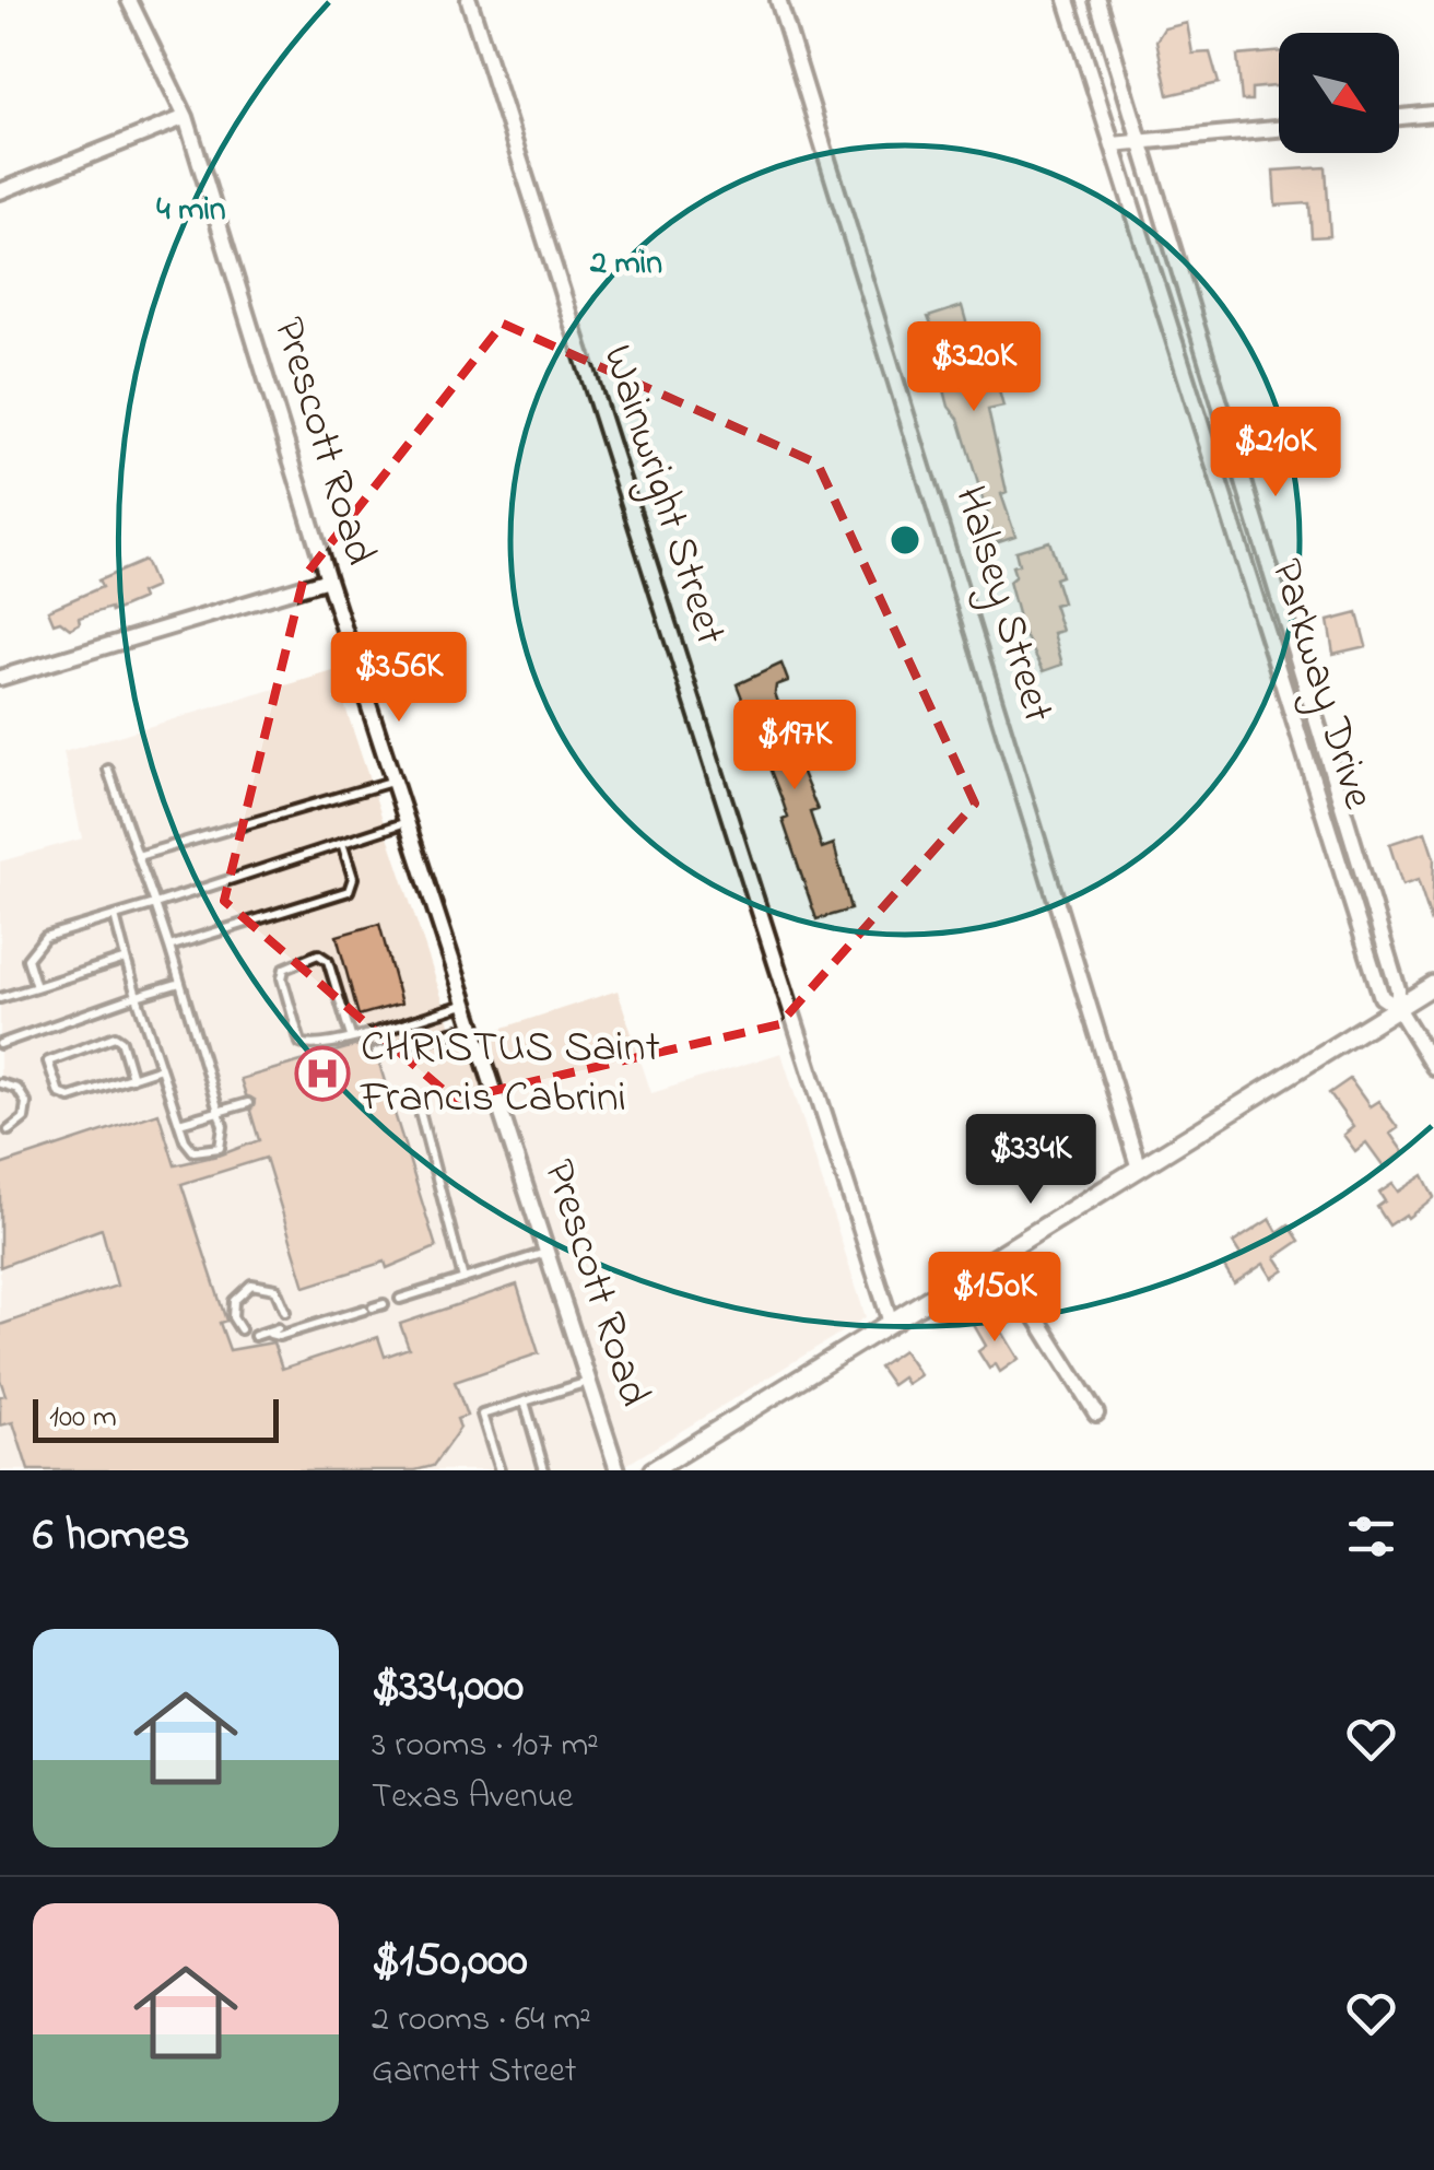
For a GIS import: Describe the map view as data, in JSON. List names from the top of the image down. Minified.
{"streets":{"street":["Prescott Road","Wainwright Street","Halsey Street","Parkway Drive"]},"places":{"hospital":["CHRISTUS Saint Francis Cabrini"]},"scale_bar":"100 m","north":"bottom right","page":{"price":["$320K","$210K","$356K","$197K","$334K","$150K"],"scale":"100 m","heading":"6 homes","list":[{"name":"$334,000","note":"3 rooms · 107 m² · Texas Avenue"},{"name":"$150,000","note":"2 rooms · 64 m² · Garnett Street"}]},"rings":["4 min","2 min"]}
